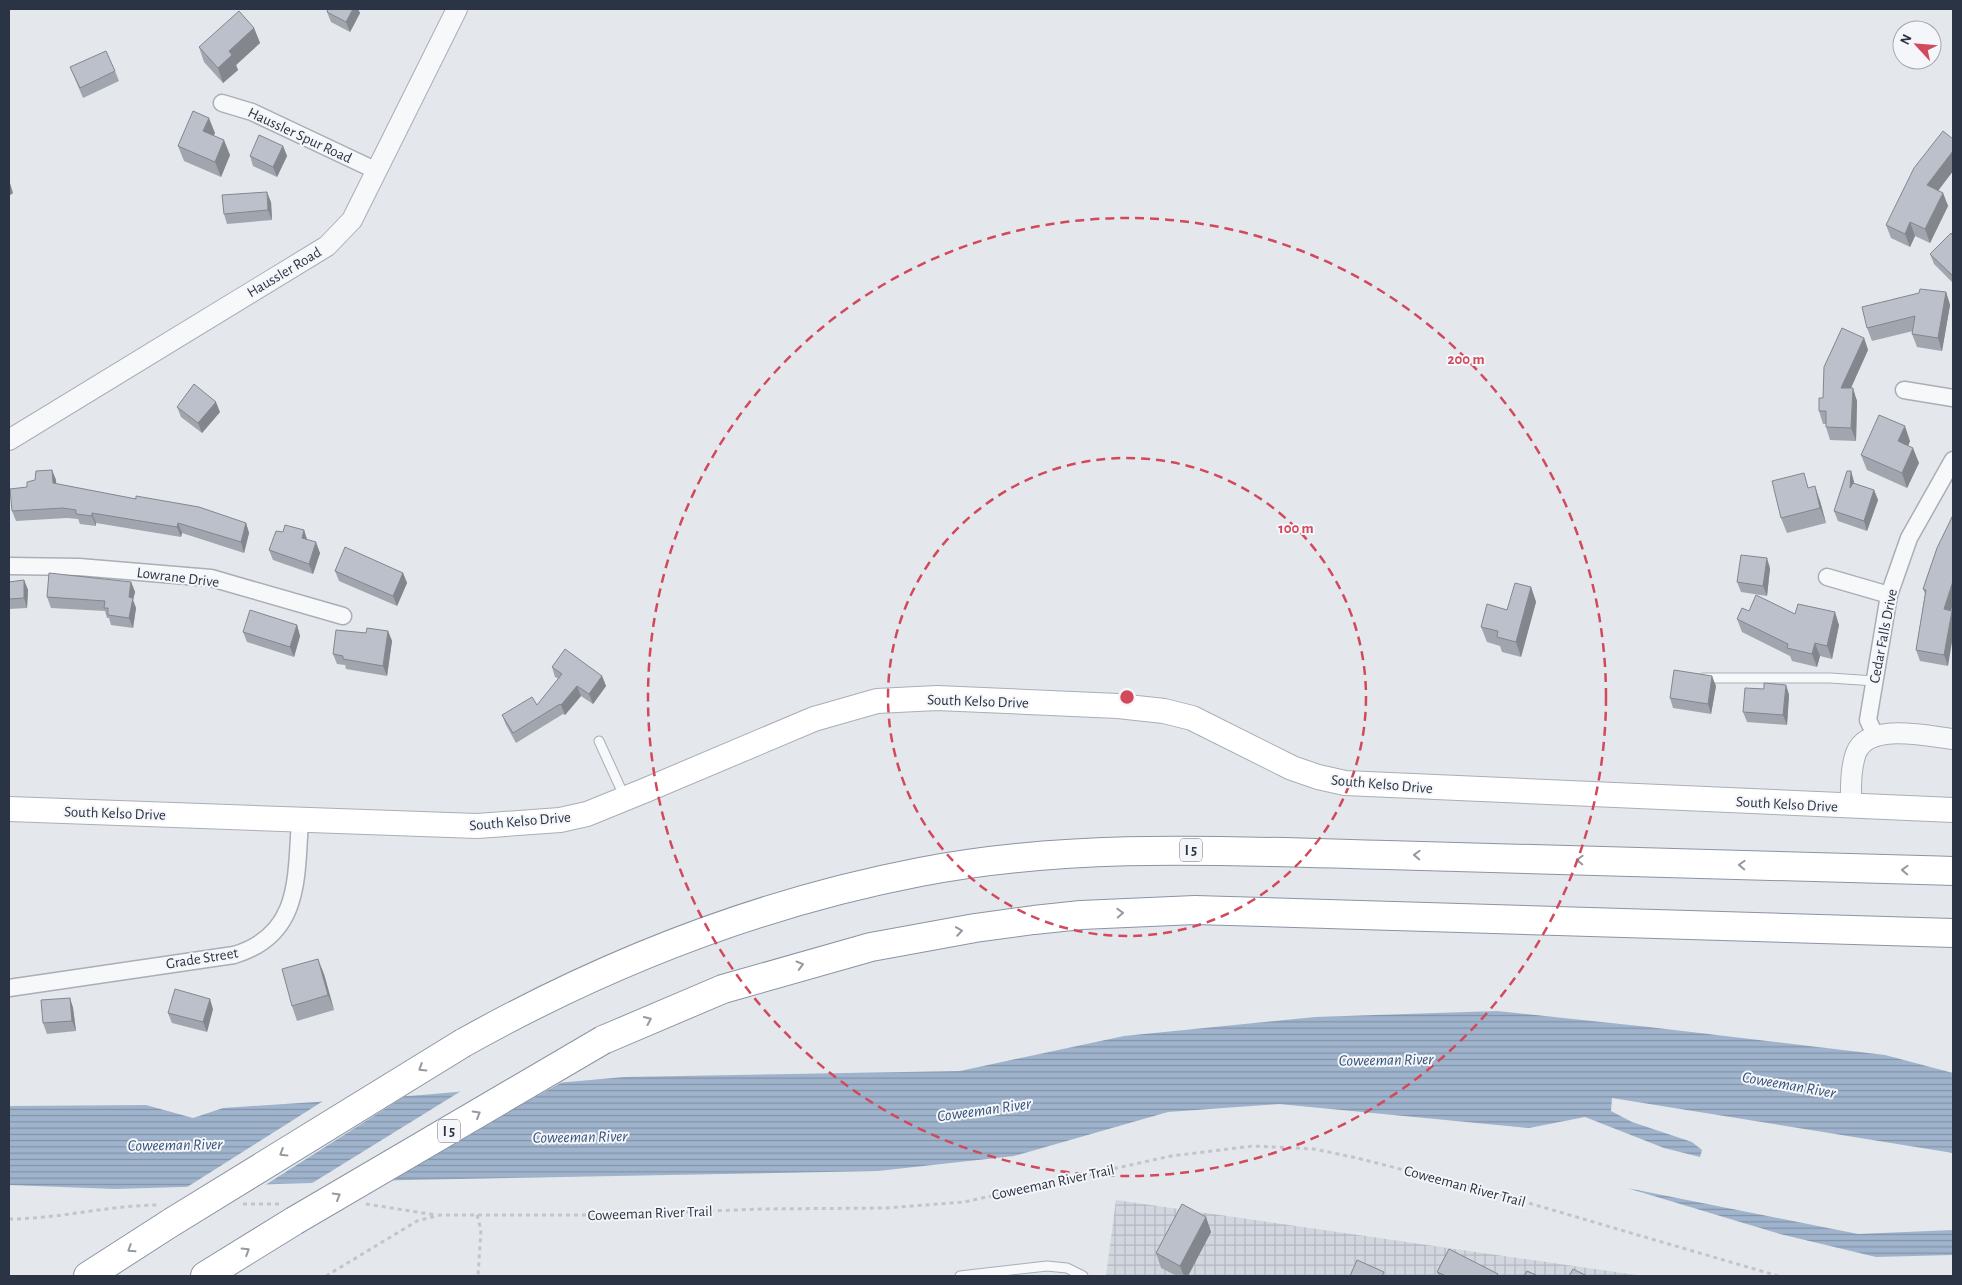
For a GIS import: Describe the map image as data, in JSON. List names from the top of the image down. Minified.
{"streets":{"highway":["I 5"],"main road":["South Kelso Drive"],"street":["Haussler Spur Road","Haussler Road","Lowrane Drive","Cedar Falls Drive","Grade Street"],"path":["Coweeman River Trail"]},"crossings":[["Haussler Spur Road","Haussler Road"],["South Kelso Drive","Grade Street"]],"water":["Coweeman River"],"north":"top left","rings":["200 m","100 m"]}
